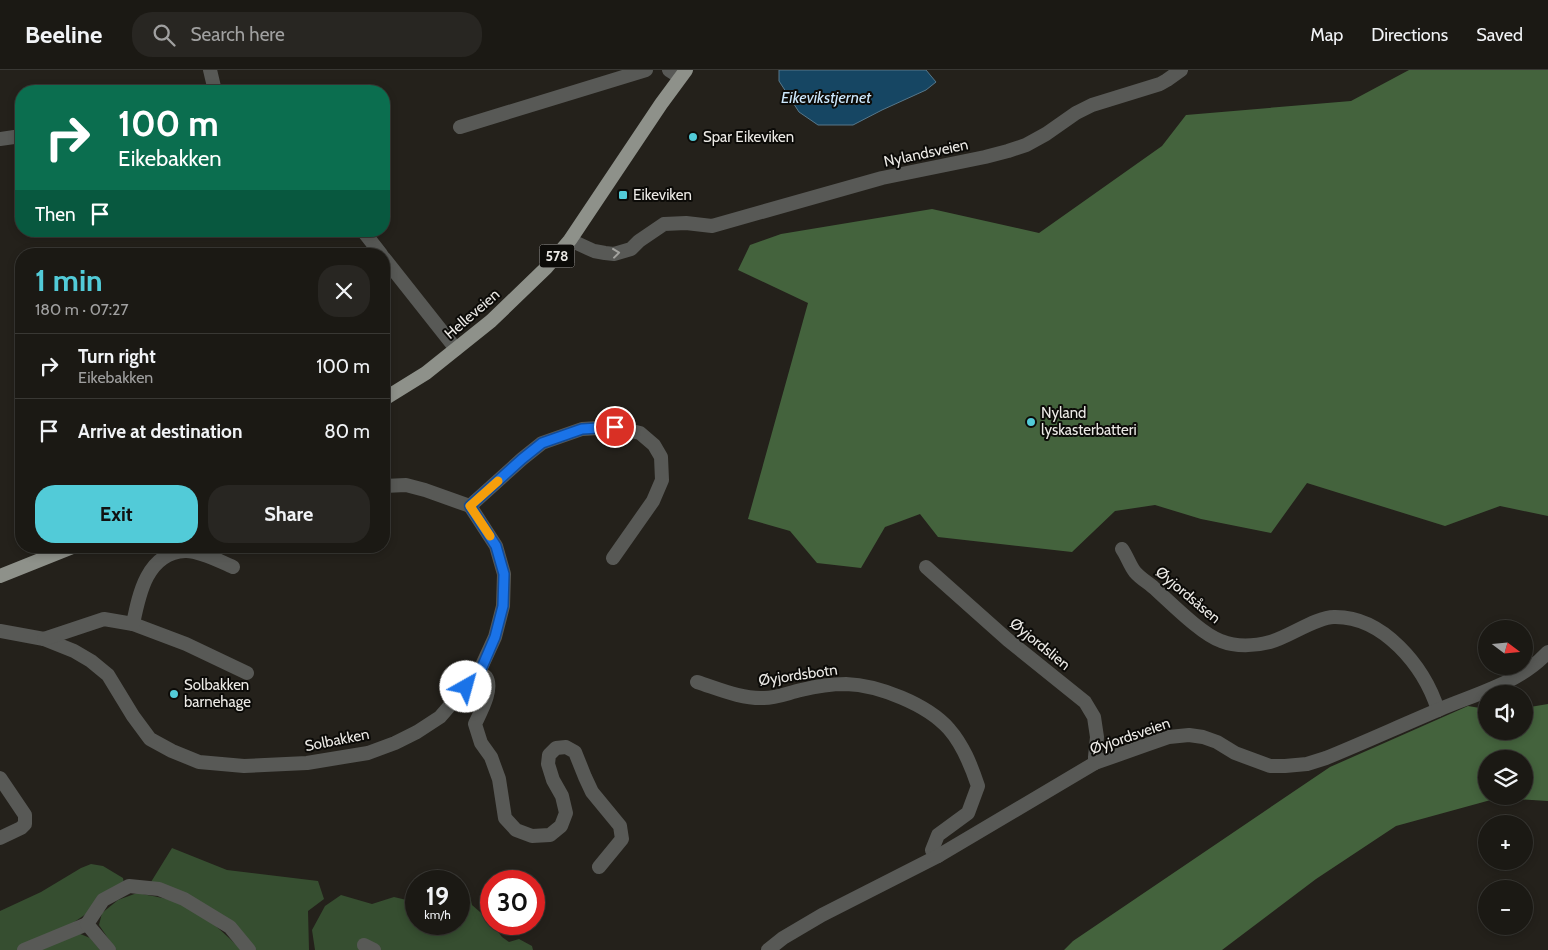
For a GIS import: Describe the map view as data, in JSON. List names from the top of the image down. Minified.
{"streets":{"main road":["578","Helleveien"],"street":["Nylandsveien","Øyjordsåsen","Øyjordslien","Øyjordsbotn","Øyjordsveien","Solbakken"]},"crossings":[["Nylandsveien","Helleveien"],["Øyjordsåsen","Øyjordsveien"],["Øyjordslien","Øyjordsveien"],["Øyjordsbotn","Øyjordsveien"]],"one_way":["Nylandsveien"],"water":["Eikevikstjernet"],"places":{"other":["Spar Eikeviken","Nyland lyskasterbatteri","Solbakken barnehage"],"transit":["Eikeviken"]},"north":"right","page":{"header":"Beeline","search":"Search here","nav":["Map","Directions","Saved"],"turn":["100 m","Eikebakken"],"then":"Then","heading":["1 min","180 m · 07:27"],"list":[{"name":"Turn right","note":"Eikebakken","value":"100 m"},{"name":"Arrive at destination","value":"80 m"}],"buttons":["Exit","Share"],"map_buttons":["+","−"],"speed":"19 km/h","limit":"30"}}
